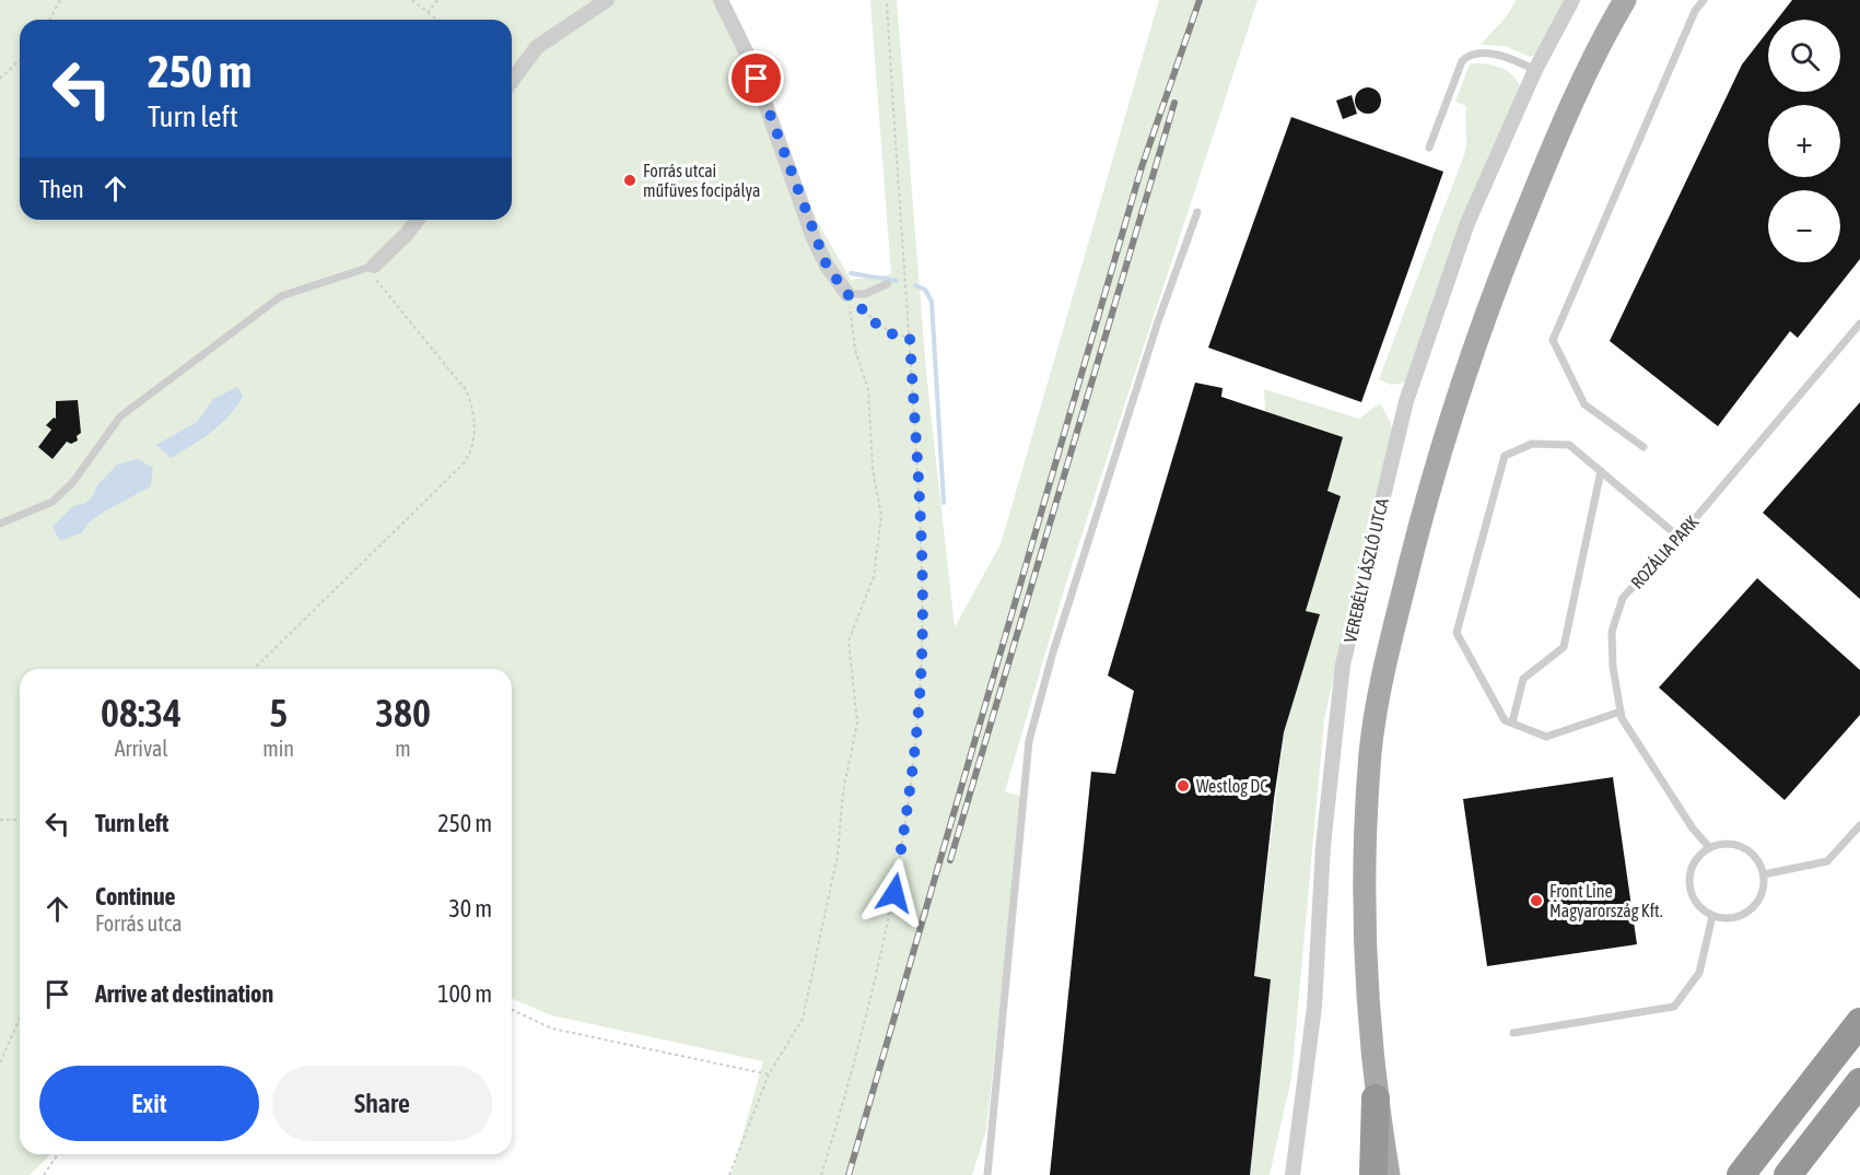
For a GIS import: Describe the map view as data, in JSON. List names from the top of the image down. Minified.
{"streets":{"street":["VEREBÉLY LÁSZLÓ UTCA"],"lane":["ROZÁLIA PARK"]},"places":["Forrás utcai műfüves focipálya","Westlog DC","Front Line Magyarország Kft."],"page":{"map_buttons":["+","−"],"turn":["250 m","Turn left"],"then":"Then","eta":["08:34","Arrival","5","min","380","m"],"list":[{"name":"Turn left","value":"250 m"},{"name":"Continue","note":"Forrás utca","value":"30 m"},{"name":"Arrive at destination","value":"100 m"}],"buttons":["Exit","Share"]}}
